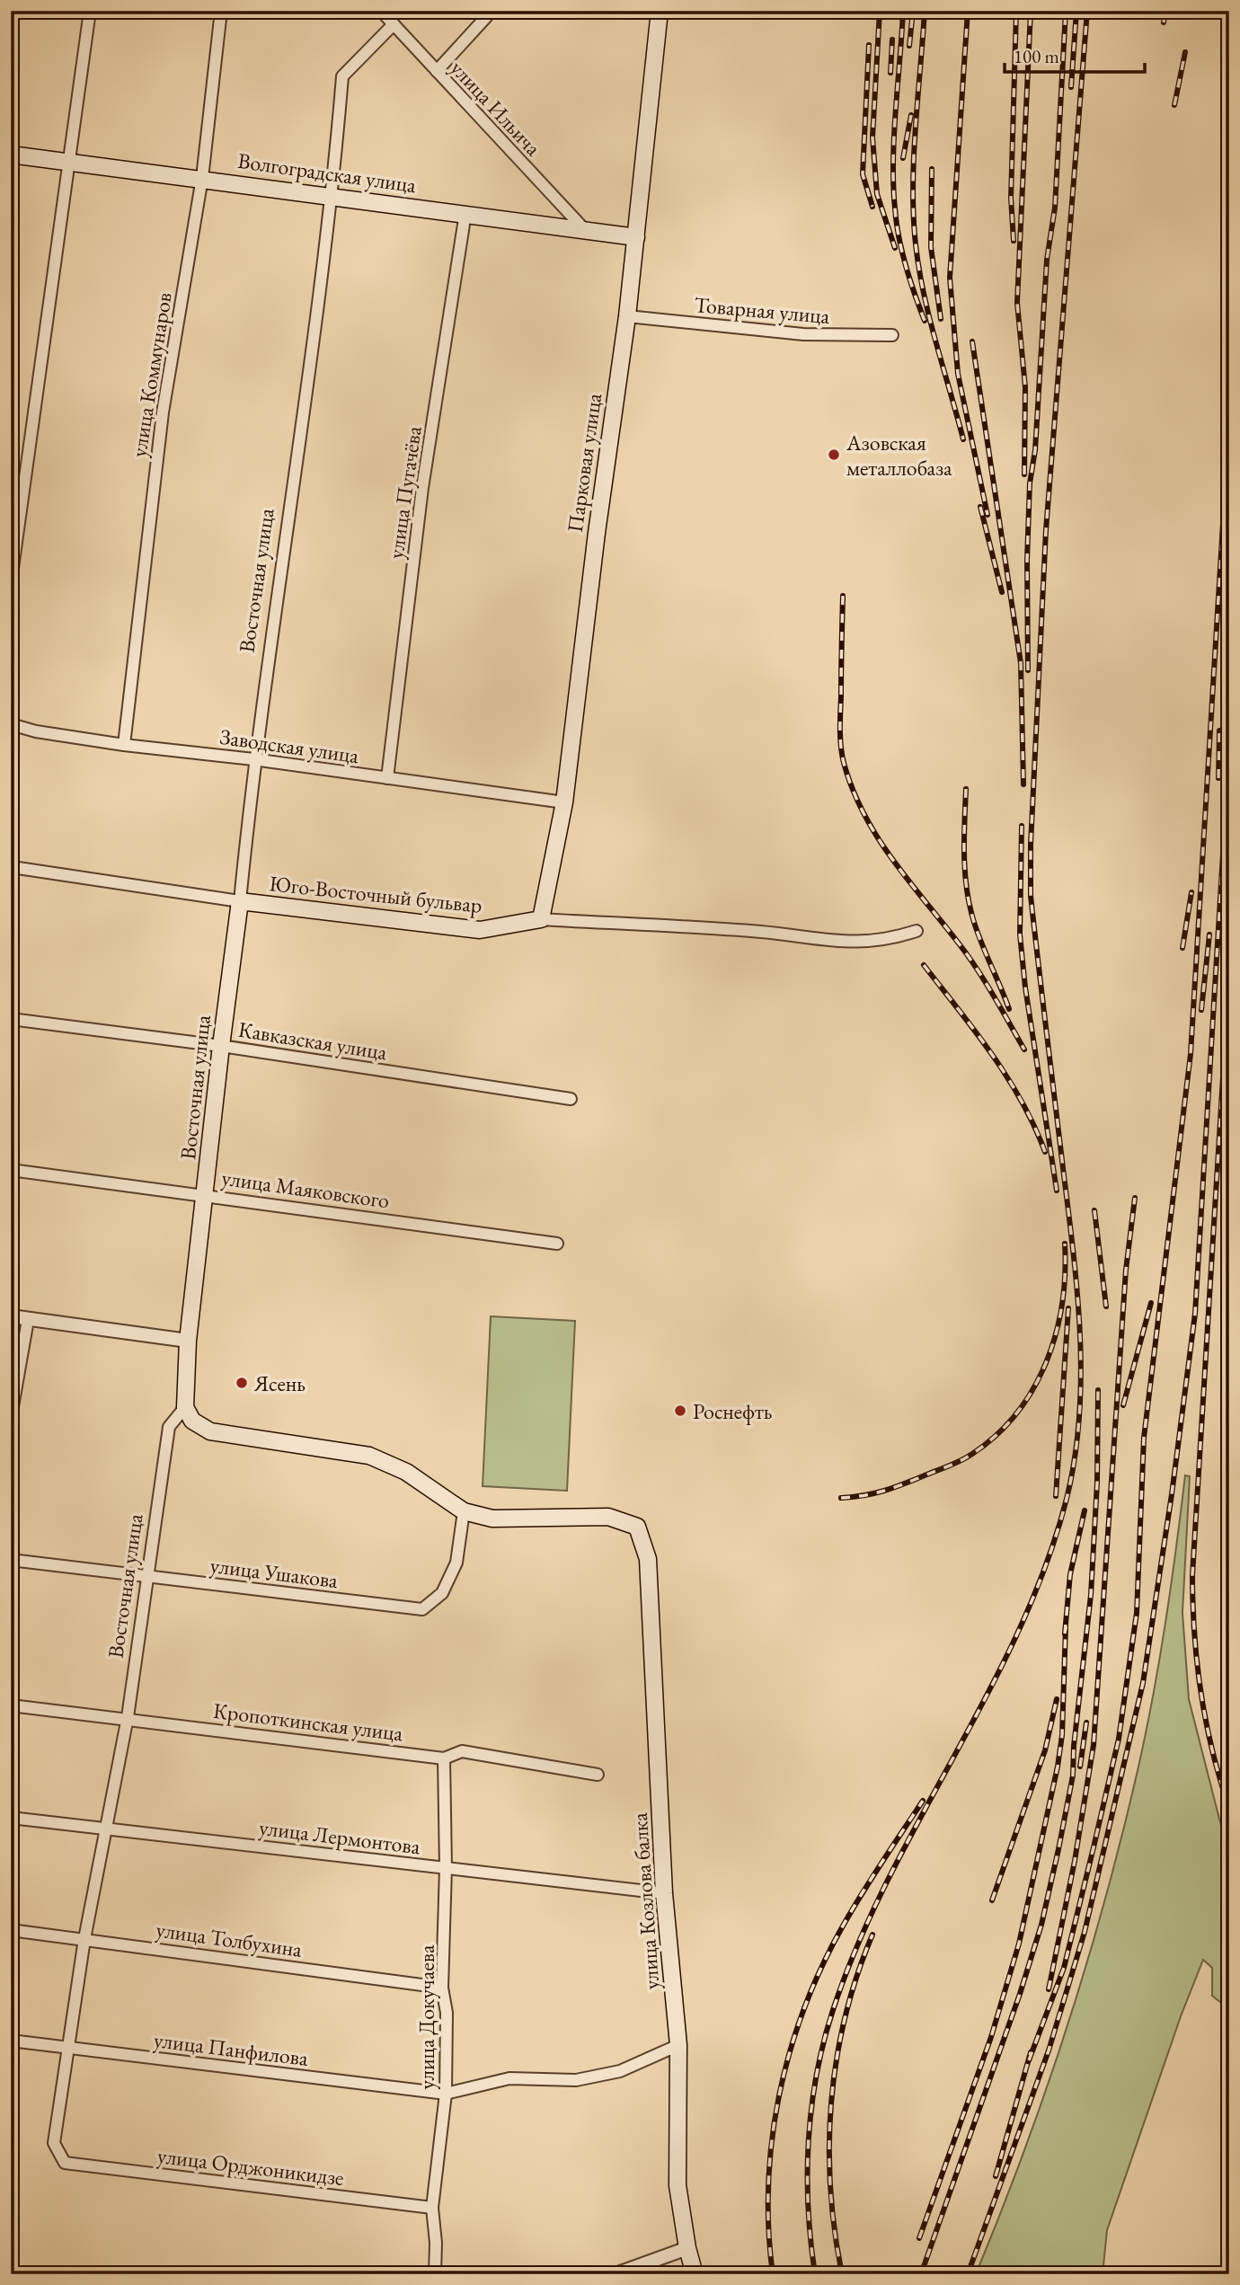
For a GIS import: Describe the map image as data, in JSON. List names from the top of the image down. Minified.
{"streets":{"main road":["Волгоградская улица","Парковая улица","Восточная улица","Юго-Восточный бульвар","улица Козлова балка"],"street":["улица Ильича","Товарная улица","улица Коммунаров","улица Пугачёва","Заводская улица","Кавказская улица","улица Маяковского","улица Ушакова","Кропоткинская улица","улица Лермонтова","улица Толбухина","улица Докучаева","улица Панфилова","улица Орджоникидзе"]},"crossings":[["улица Ильича","Волгоградская улица"],["улица Ильича","Восточная улица"],["Волгоградская улица","улица Коммунаров"],["Волгоградская улица","Парковая улица"],["Волгоградская улица","улица Пугачёва"],["Волгоградская улица","Восточная улица"],["Товарная улица","Парковая улица"],["улица Коммунаров","Заводская улица"],["Парковая улица","Заводская улица"],["Парковая улица","Юго-Восточный бульвар"],["улица Пугачёва","Заводская улица"],["Восточная улица","Заводская улица"],["Восточная улица","Юго-Восточный бульвар"],["Восточная улица","Кавказская улица"],["Восточная улица","улица Маяковского"],["Восточная улица","улица Ушакова"],["Восточная улица","Кропоткинская улица"],["Восточная улица","улица Лермонтова"],["Восточная улица","улица Толбухина"],["Восточная улица","улица Панфилова"],["Восточная улица","улица Орджоникидзе"],["улица Ушакова","улица Козлова балка"],["Кропоткинская улица","улица Докучаева"],["улица Лермонтова","улица Козлова балка"],["улица Лермонтова","улица Докучаева"],["улица Козлова балка","улица Панфилова"],["улица Толбухина","улица Докучаева"],["улица Докучаева","улица Панфилова"],["улица Докучаева","улица Орджоникидзе"]],"places":["Азовская металлобаза","Ясень","Роснефть"],"scale_bar":"100 m"}
